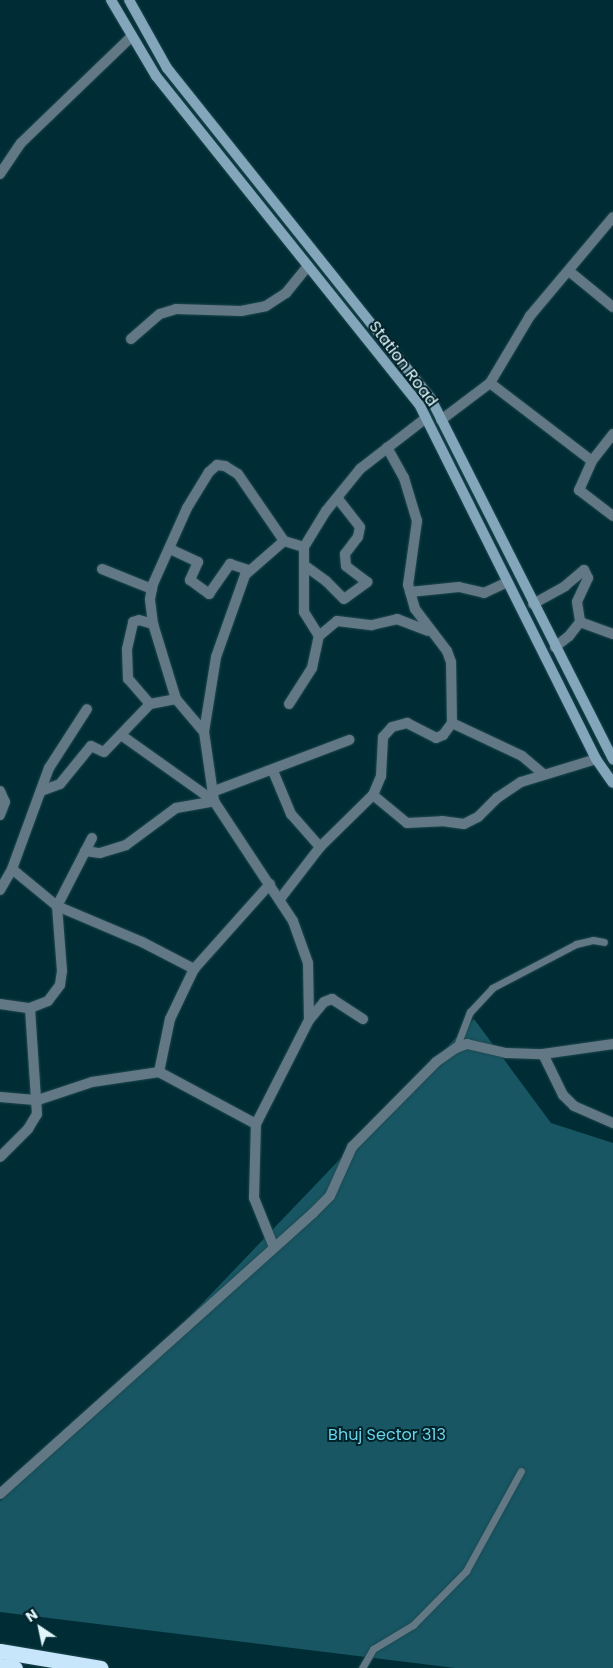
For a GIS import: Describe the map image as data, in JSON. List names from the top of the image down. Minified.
{"streets":{"street":["Station Road"]},"parks":["Bhuj Sector 313"],"north":"top left"}
